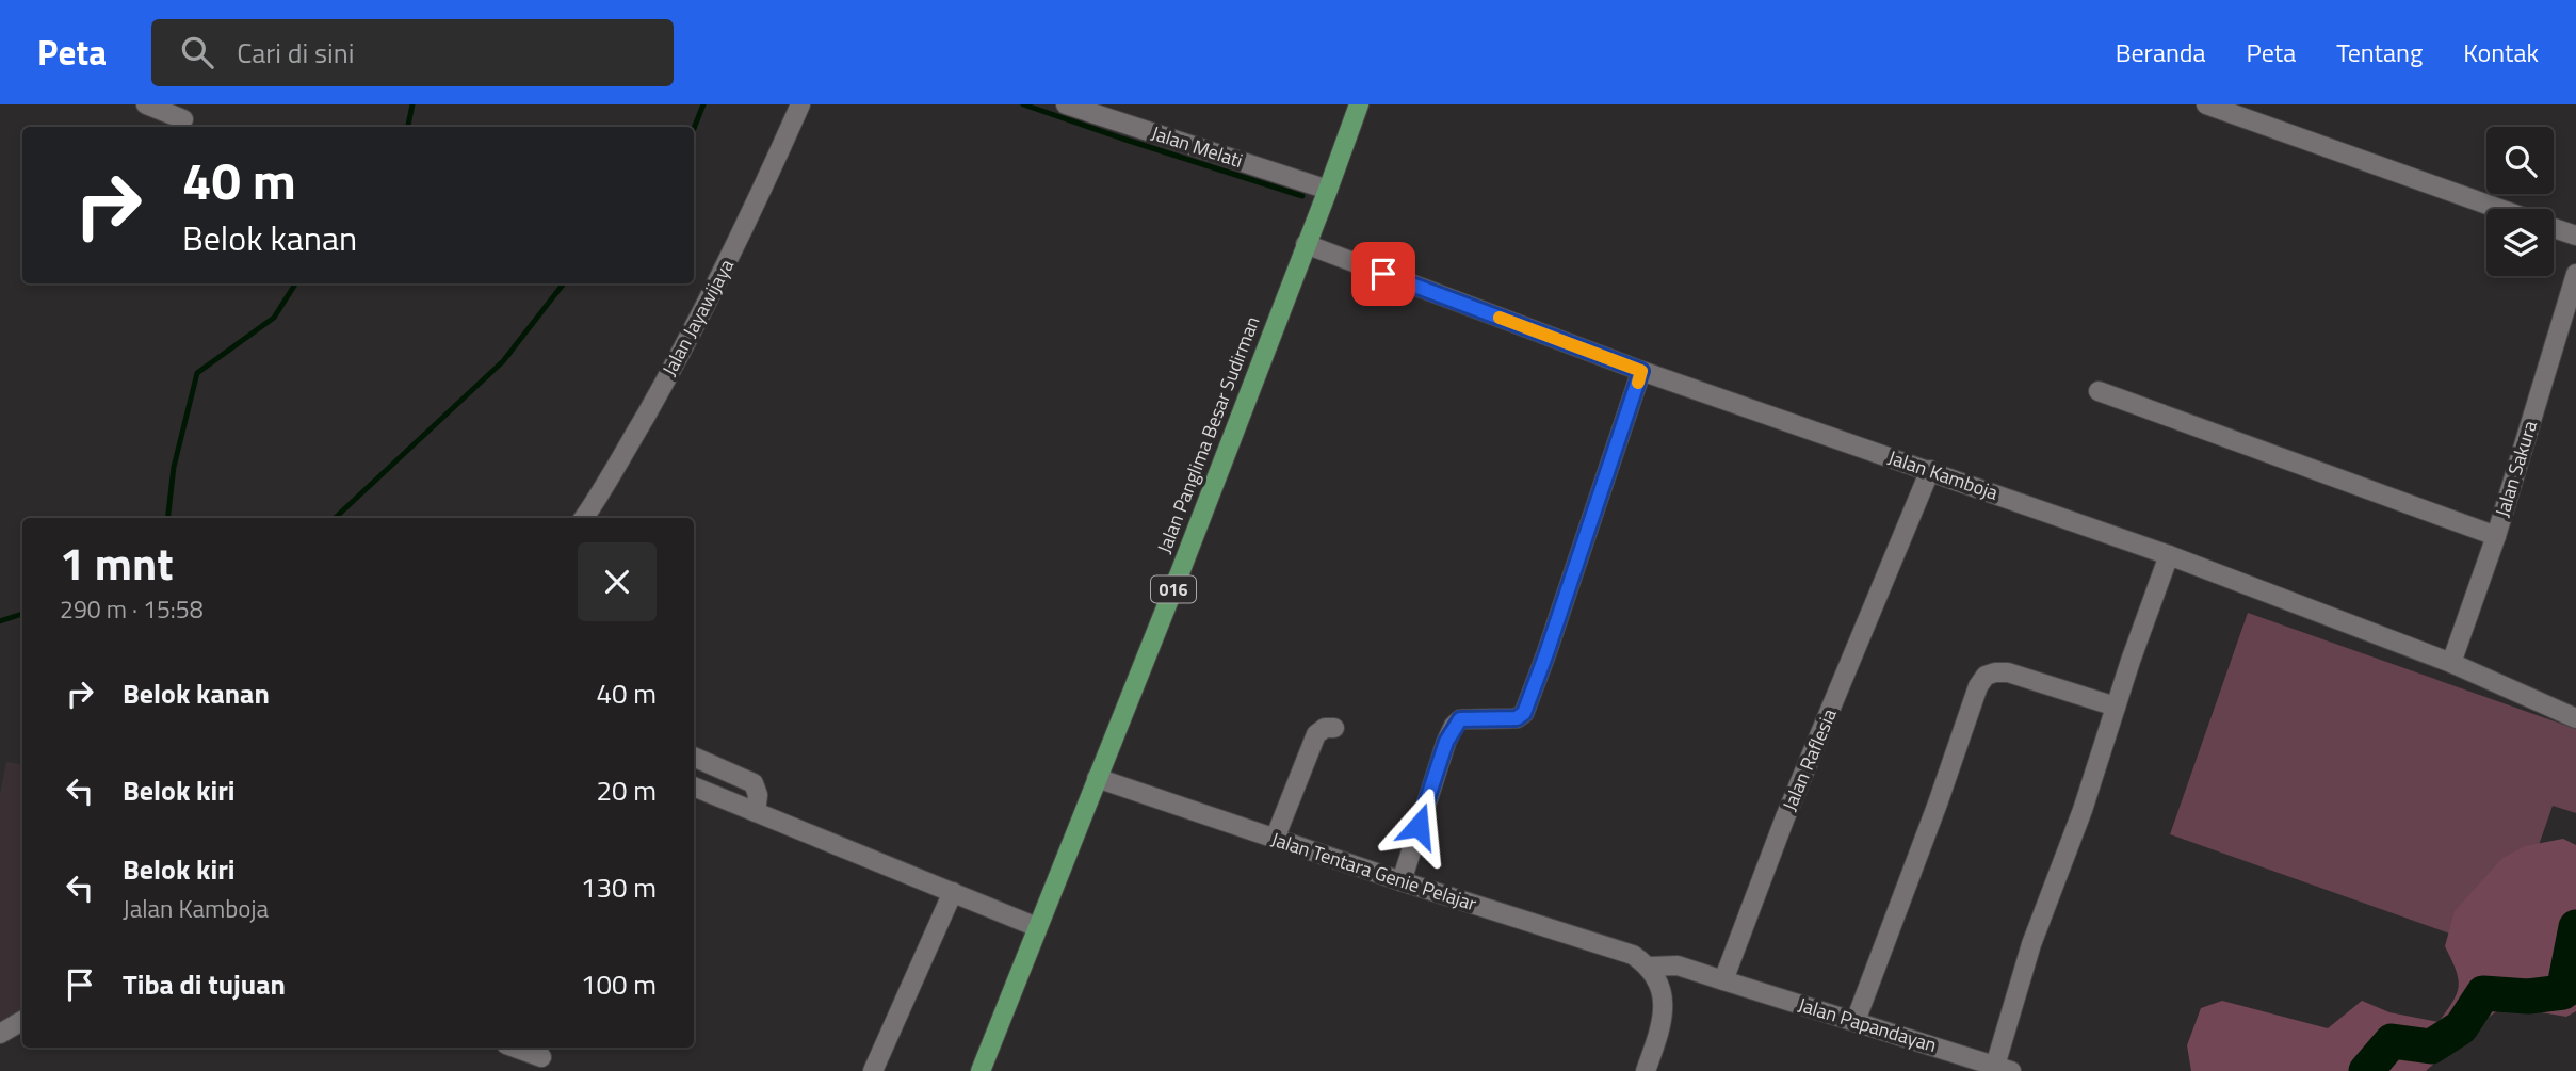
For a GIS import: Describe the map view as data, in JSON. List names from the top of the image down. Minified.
{"streets":{"main road":["Jalan Panglima Besar Sudirman","016"],"street":["Jalan Melati","Jalan Jayawijaya","Jalan Sakura","Jalan Kamboja","Jalan Raflesia","Jalan Tentara Genie Pelajar","Jalan Papandayan"]},"crossings":[["Jalan Melati","Jalan Panglima Besar Sudirman"],["Jalan Panglima Besar Sudirman","Jalan Kamboja"],["Jalan Panglima Besar Sudirman","Jalan Tentara Genie Pelajar"],["Jalan Sakura","Jalan Kamboja"],["Jalan Kamboja","Jalan Raflesia"],["Jalan Raflesia","Jalan Papandayan"]],"page":{"header":"Peta","search":"Cari di sini","nav":["Beranda","Peta","Tentang","Kontak"],"turn":["40 m","Belok kanan"],"heading":["1 mnt","290 m · 15:58"],"list":[{"name":"Belok kanan","value":"40 m"},{"name":"Belok kiri","value":"20 m"},{"name":"Belok kiri","note":"Jalan Kamboja","value":"130 m"},{"name":"Tiba di tujuan","value":"100 m"}]}}
